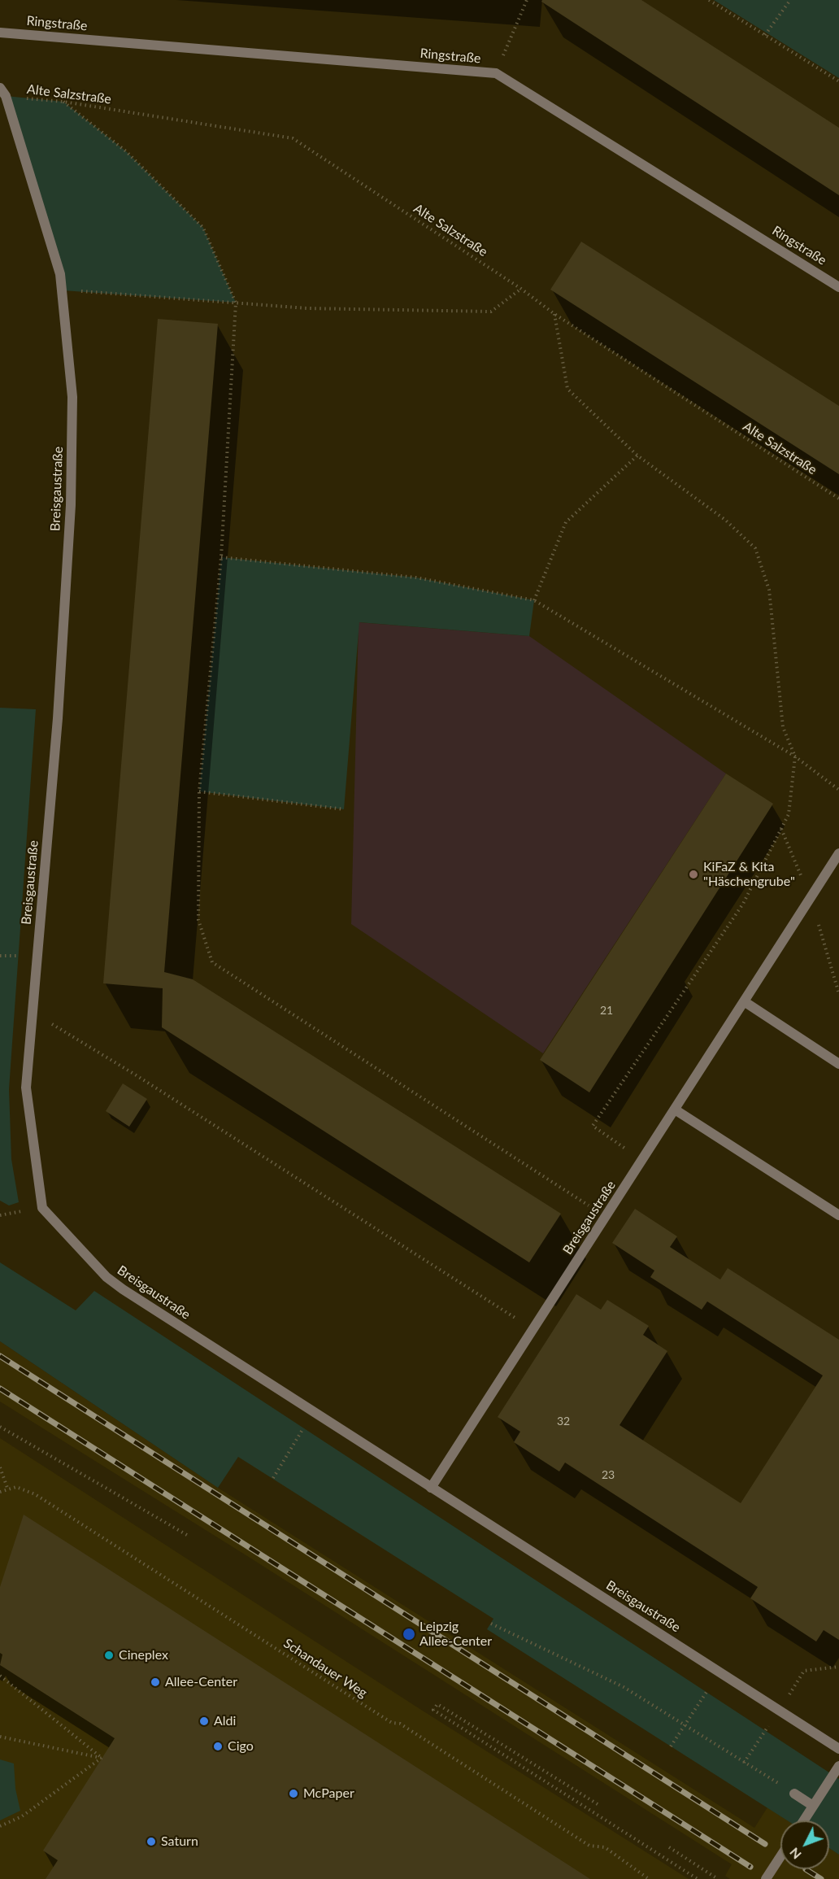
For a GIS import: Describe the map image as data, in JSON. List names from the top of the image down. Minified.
{"streets":{"street":["Ringstraße","Breisgaustraße"],"path":["Alte Salzstraße","Schandauer Weg"]},"crossings":[["Alte Salzstraße","Breisgaustraße"]],"places":["KiFaZ & Kita \"Häschengrube\"","Leipzig Allee-Center","Cineplex","Allee-Center","Aldi","Cigo","McPaper","Saturn"],"house_numbers":["21","32","23"],"north":"bottom left"}
